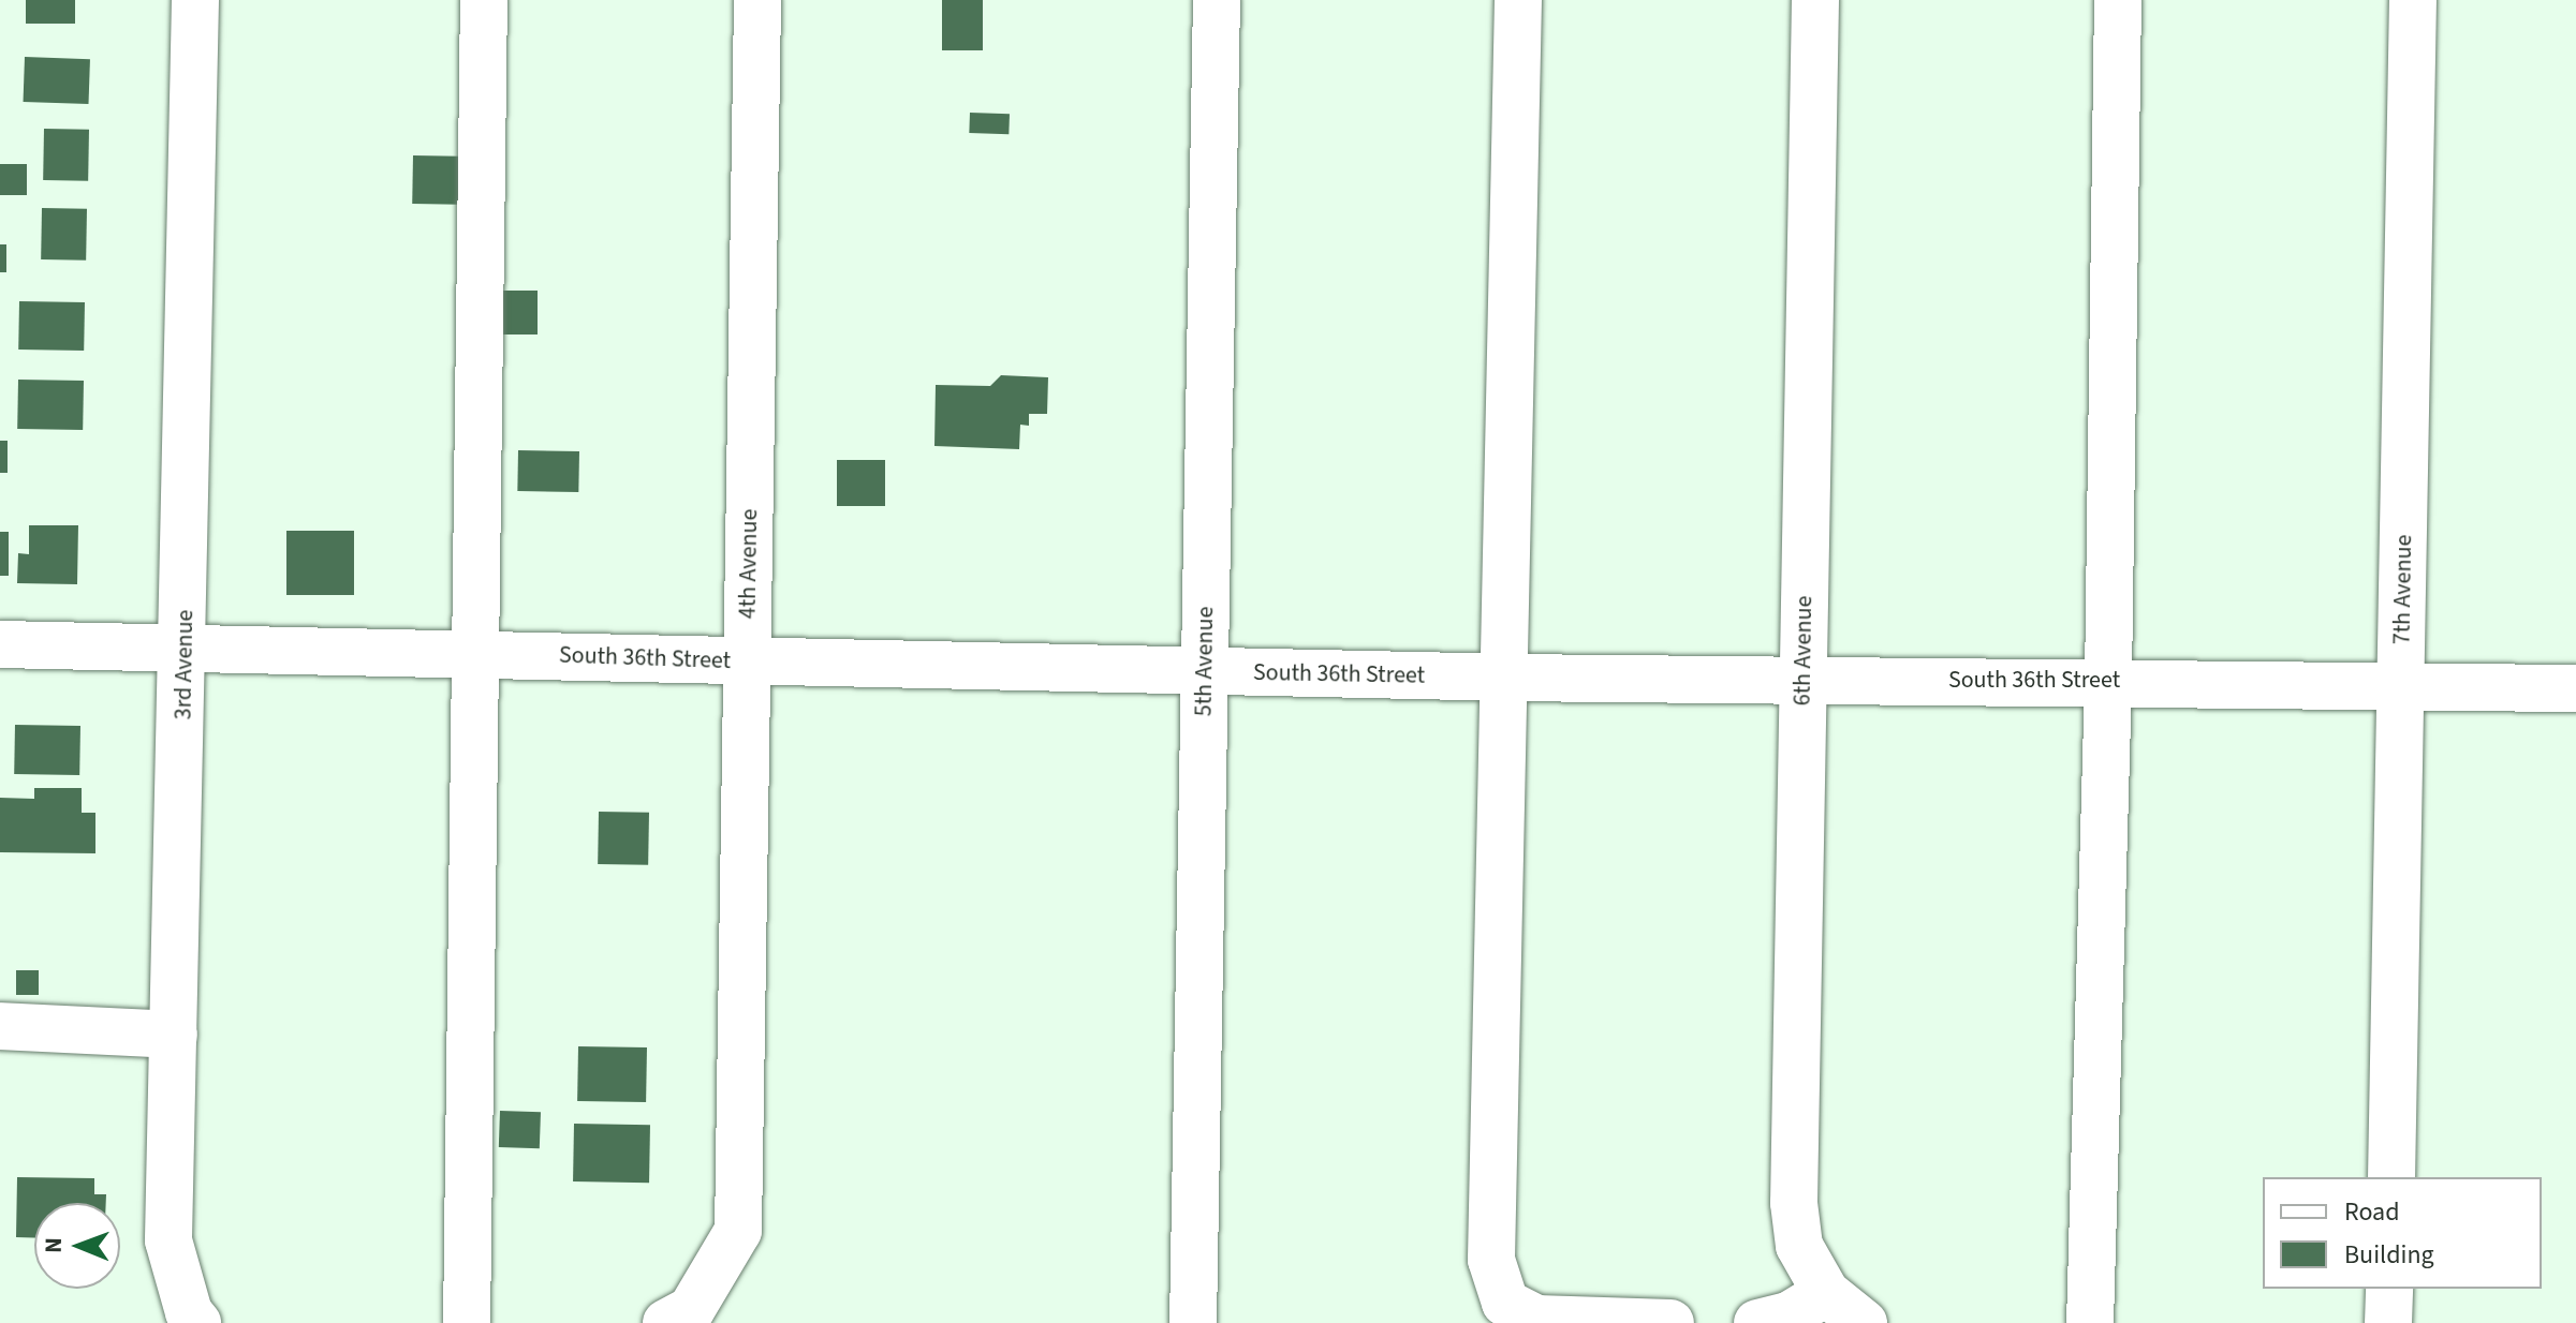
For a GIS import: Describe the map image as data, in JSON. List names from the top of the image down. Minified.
{"streets":{"street":["4th Avenue","7th Avenue","6th Avenue","South 36th Street","5th Avenue","3rd Avenue"]},"crossings":[["4th Avenue","South 36th Street"],["7th Avenue","South 36th Street"],["6th Avenue","South 36th Street"],["South 36th Street","5th Avenue"],["South 36th Street","3rd Avenue"]],"legend":["Road","Building"],"north":"left"}
